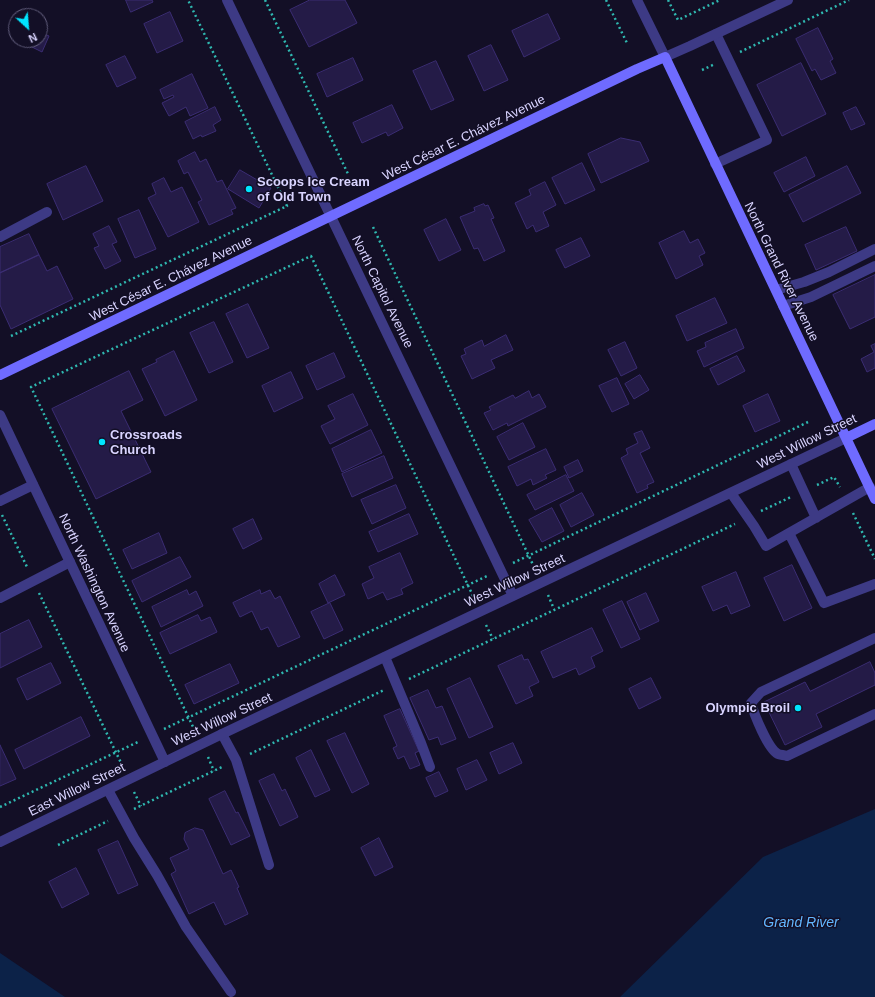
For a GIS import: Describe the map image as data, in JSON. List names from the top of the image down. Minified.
{"streets":{"street":["West César E. Chávez Avenue","North Grand River Avenue","North Capitol Avenue","West Willow Street","North Washington Avenue","East Willow Street"]},"crossings":[["West César E. Chávez Avenue","North Grand River Avenue"],["West César E. Chávez Avenue","North Capitol Avenue"],["North Grand River Avenue","West Willow Street"],["North Capitol Avenue","West Willow Street"],["West Willow Street","North Washington Avenue"],["West Willow Street","East Willow Street"],["North Washington Avenue","East Willow Street"]],"water":["Grand River"],"places":["Scoops Ice Cream of Old Town","Crossroads Church","Olympic Broil"],"north":"bottom right"}
